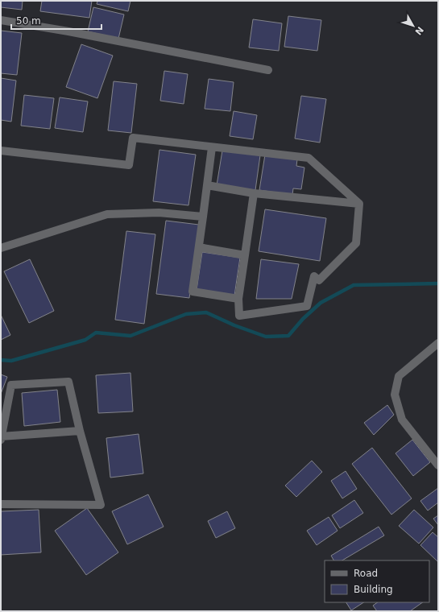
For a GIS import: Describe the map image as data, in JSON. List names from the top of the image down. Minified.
{"legend":["Road","Building"],"scale_bar":"50 m","north":"bottom right"}
